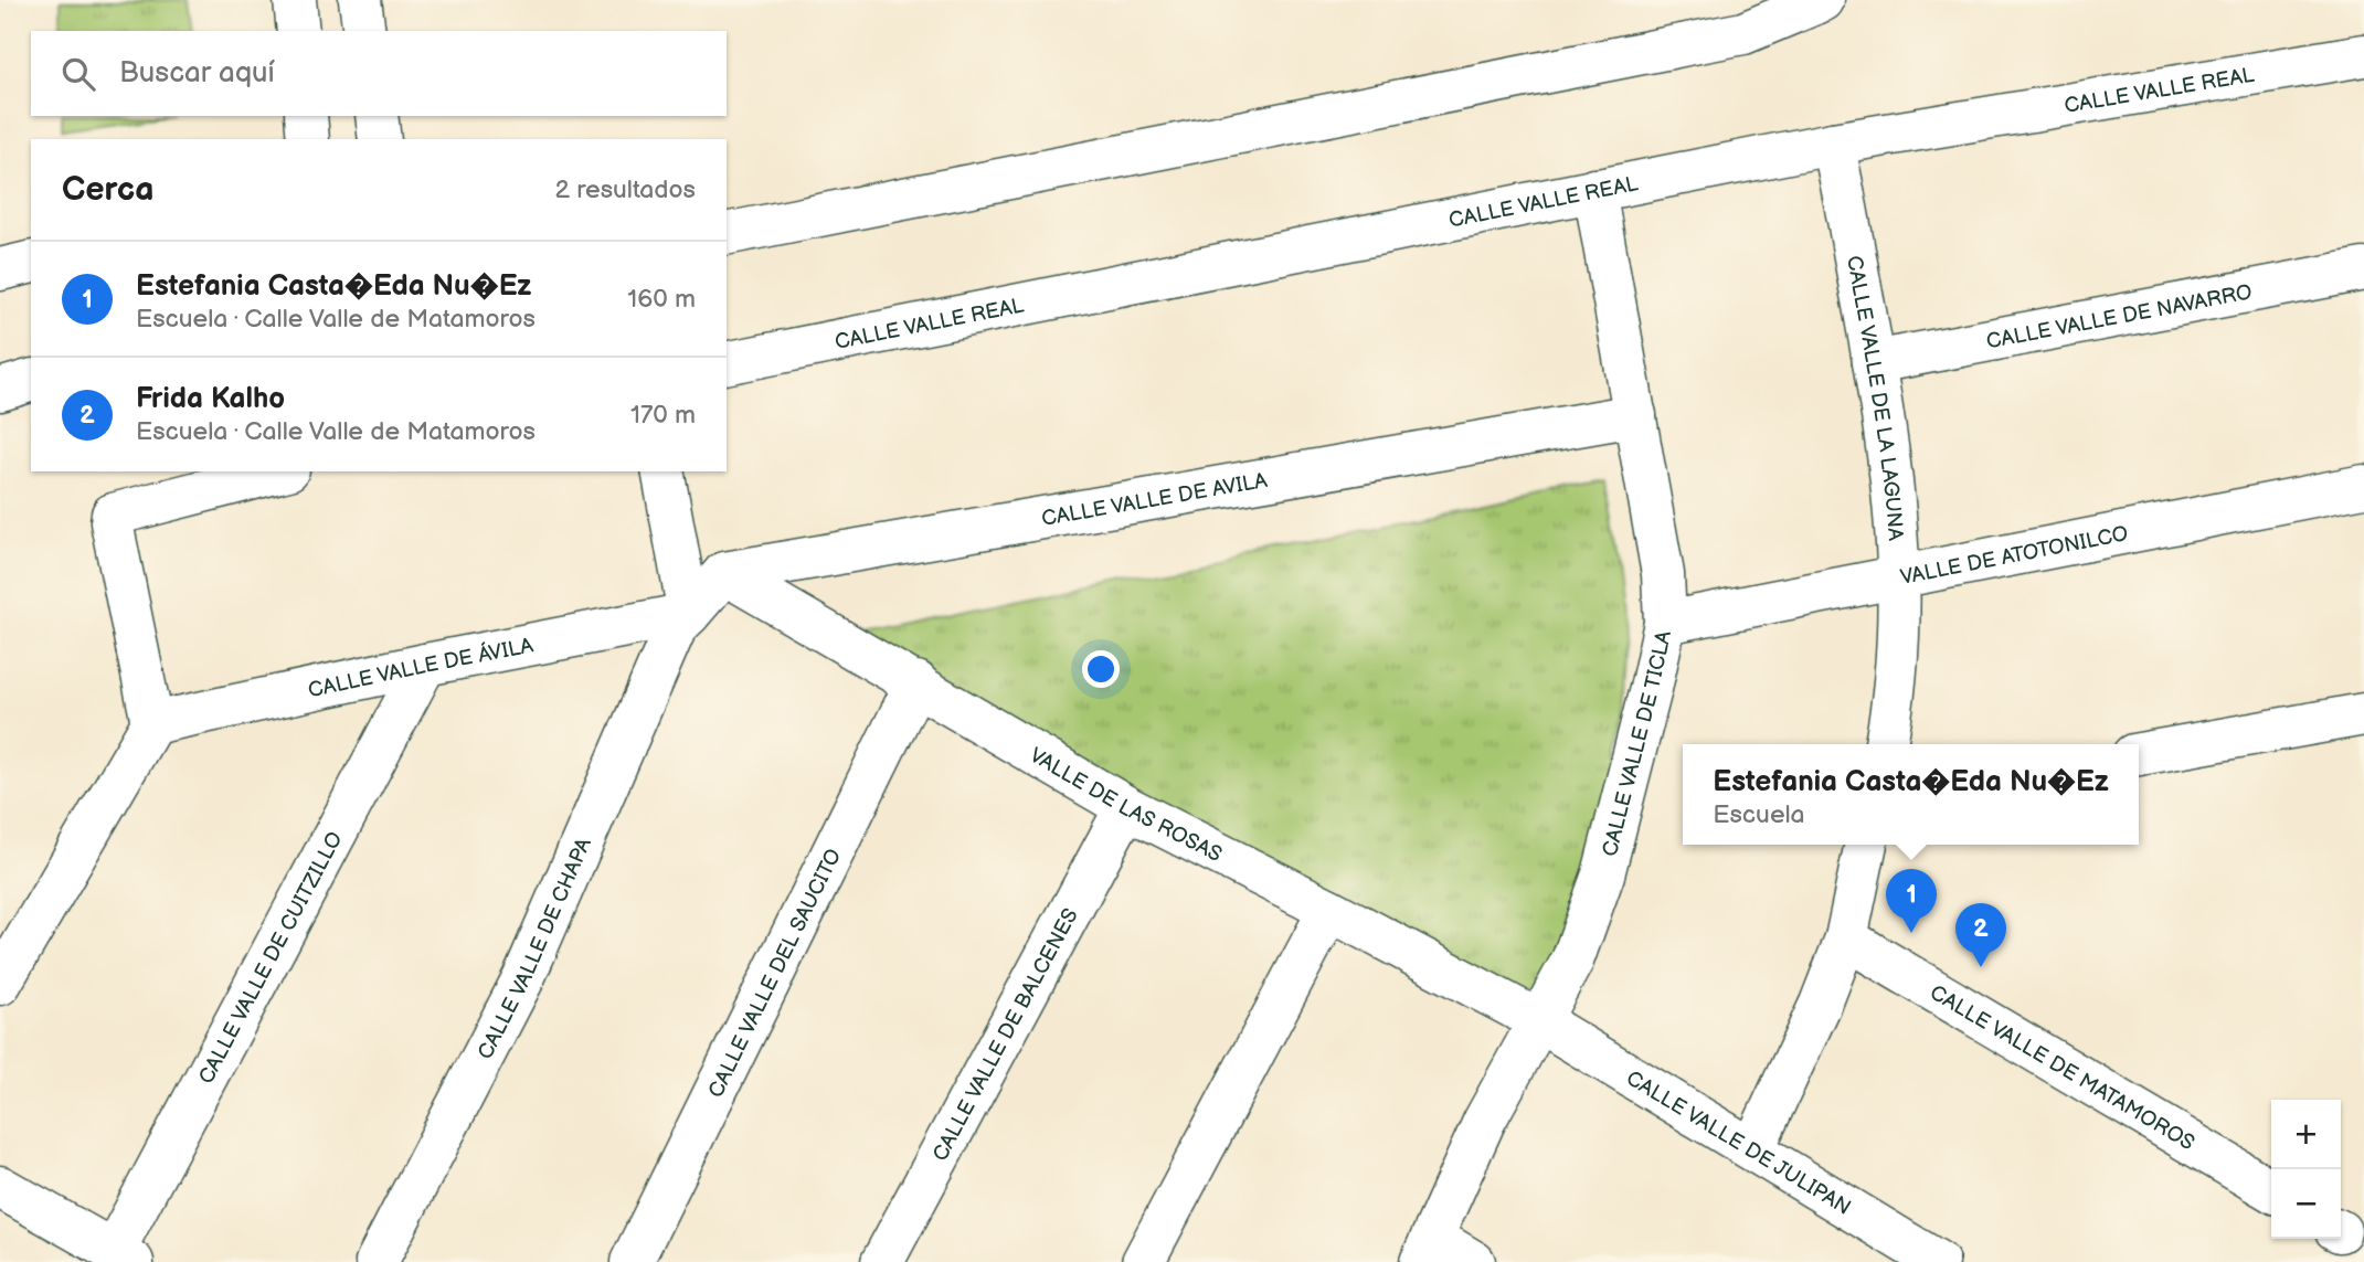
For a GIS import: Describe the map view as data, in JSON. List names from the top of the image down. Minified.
{"streets":{"street":["CALLE VALLE REAL","CALLE VALLE DE NAVARRO","CALLE VALLE DE LA LAGUNA","CALLE VALLE DE AVILA","VALLE DE ATOTONILCO","CALLE VALLE DE ÁVILA","CALLE VALLE DE TICLA","VALLE DE LAS ROSAS","CALLE VALLE DE CHAPA","CALLE VALLE DE CUITZILLO","CALLE VALLE DEL SAUCITO","CALLE VALLE DE BALCENES","CALLE VALLE DE MATAMOROS","CALLE VALLE DE JULIPAN"]},"crossings":[["CALLE VALLE REAL","CALLE VALLE DE LA LAGUNA"],["CALLE VALLE REAL","CALLE VALLE DE TICLA"],["CALLE VALLE DE NAVARRO","CALLE VALLE DE LA LAGUNA"],["CALLE VALLE DE LA LAGUNA","VALLE DE ATOTONILCO"],["CALLE VALLE DE AVILA","CALLE VALLE DE TICLA"],["CALLE VALLE DE AVILA","VALLE DE LAS ROSAS"],["VALLE DE ATOTONILCO","CALLE VALLE DE TICLA"],["CALLE VALLE DE ÁVILA","CALLE VALLE DE CHAPA"],["CALLE VALLE DE ÁVILA","CALLE VALLE DE CUITZILLO"],["CALLE VALLE DE TICLA","VALLE DE LAS ROSAS"],["CALLE VALLE DE TICLA","CALLE VALLE DE JULIPAN"],["VALLE DE LAS ROSAS","CALLE VALLE DEL SAUCITO"],["VALLE DE LAS ROSAS","CALLE VALLE DE BALCENES"],["VALLE DE LAS ROSAS","CALLE VALLE DE JULIPAN"]],"page":{"search":"Buscar aquí","heading":["Cerca","2 resultados"],"list":[{"mark":"1","name":"Estefania Casta�Eda Nu�Ez","note":"Escuela · Calle Valle de Matamoros","value":"160 m"},{"mark":"2","name":"Frida Kalho","note":"Escuela · Calle Valle de Matamoros","value":"170 m"}],"popup":["Estefania Casta�Eda Nu�Ez","Escuela"],"pins":["1","2"],"map_buttons":["+","−"]}}
